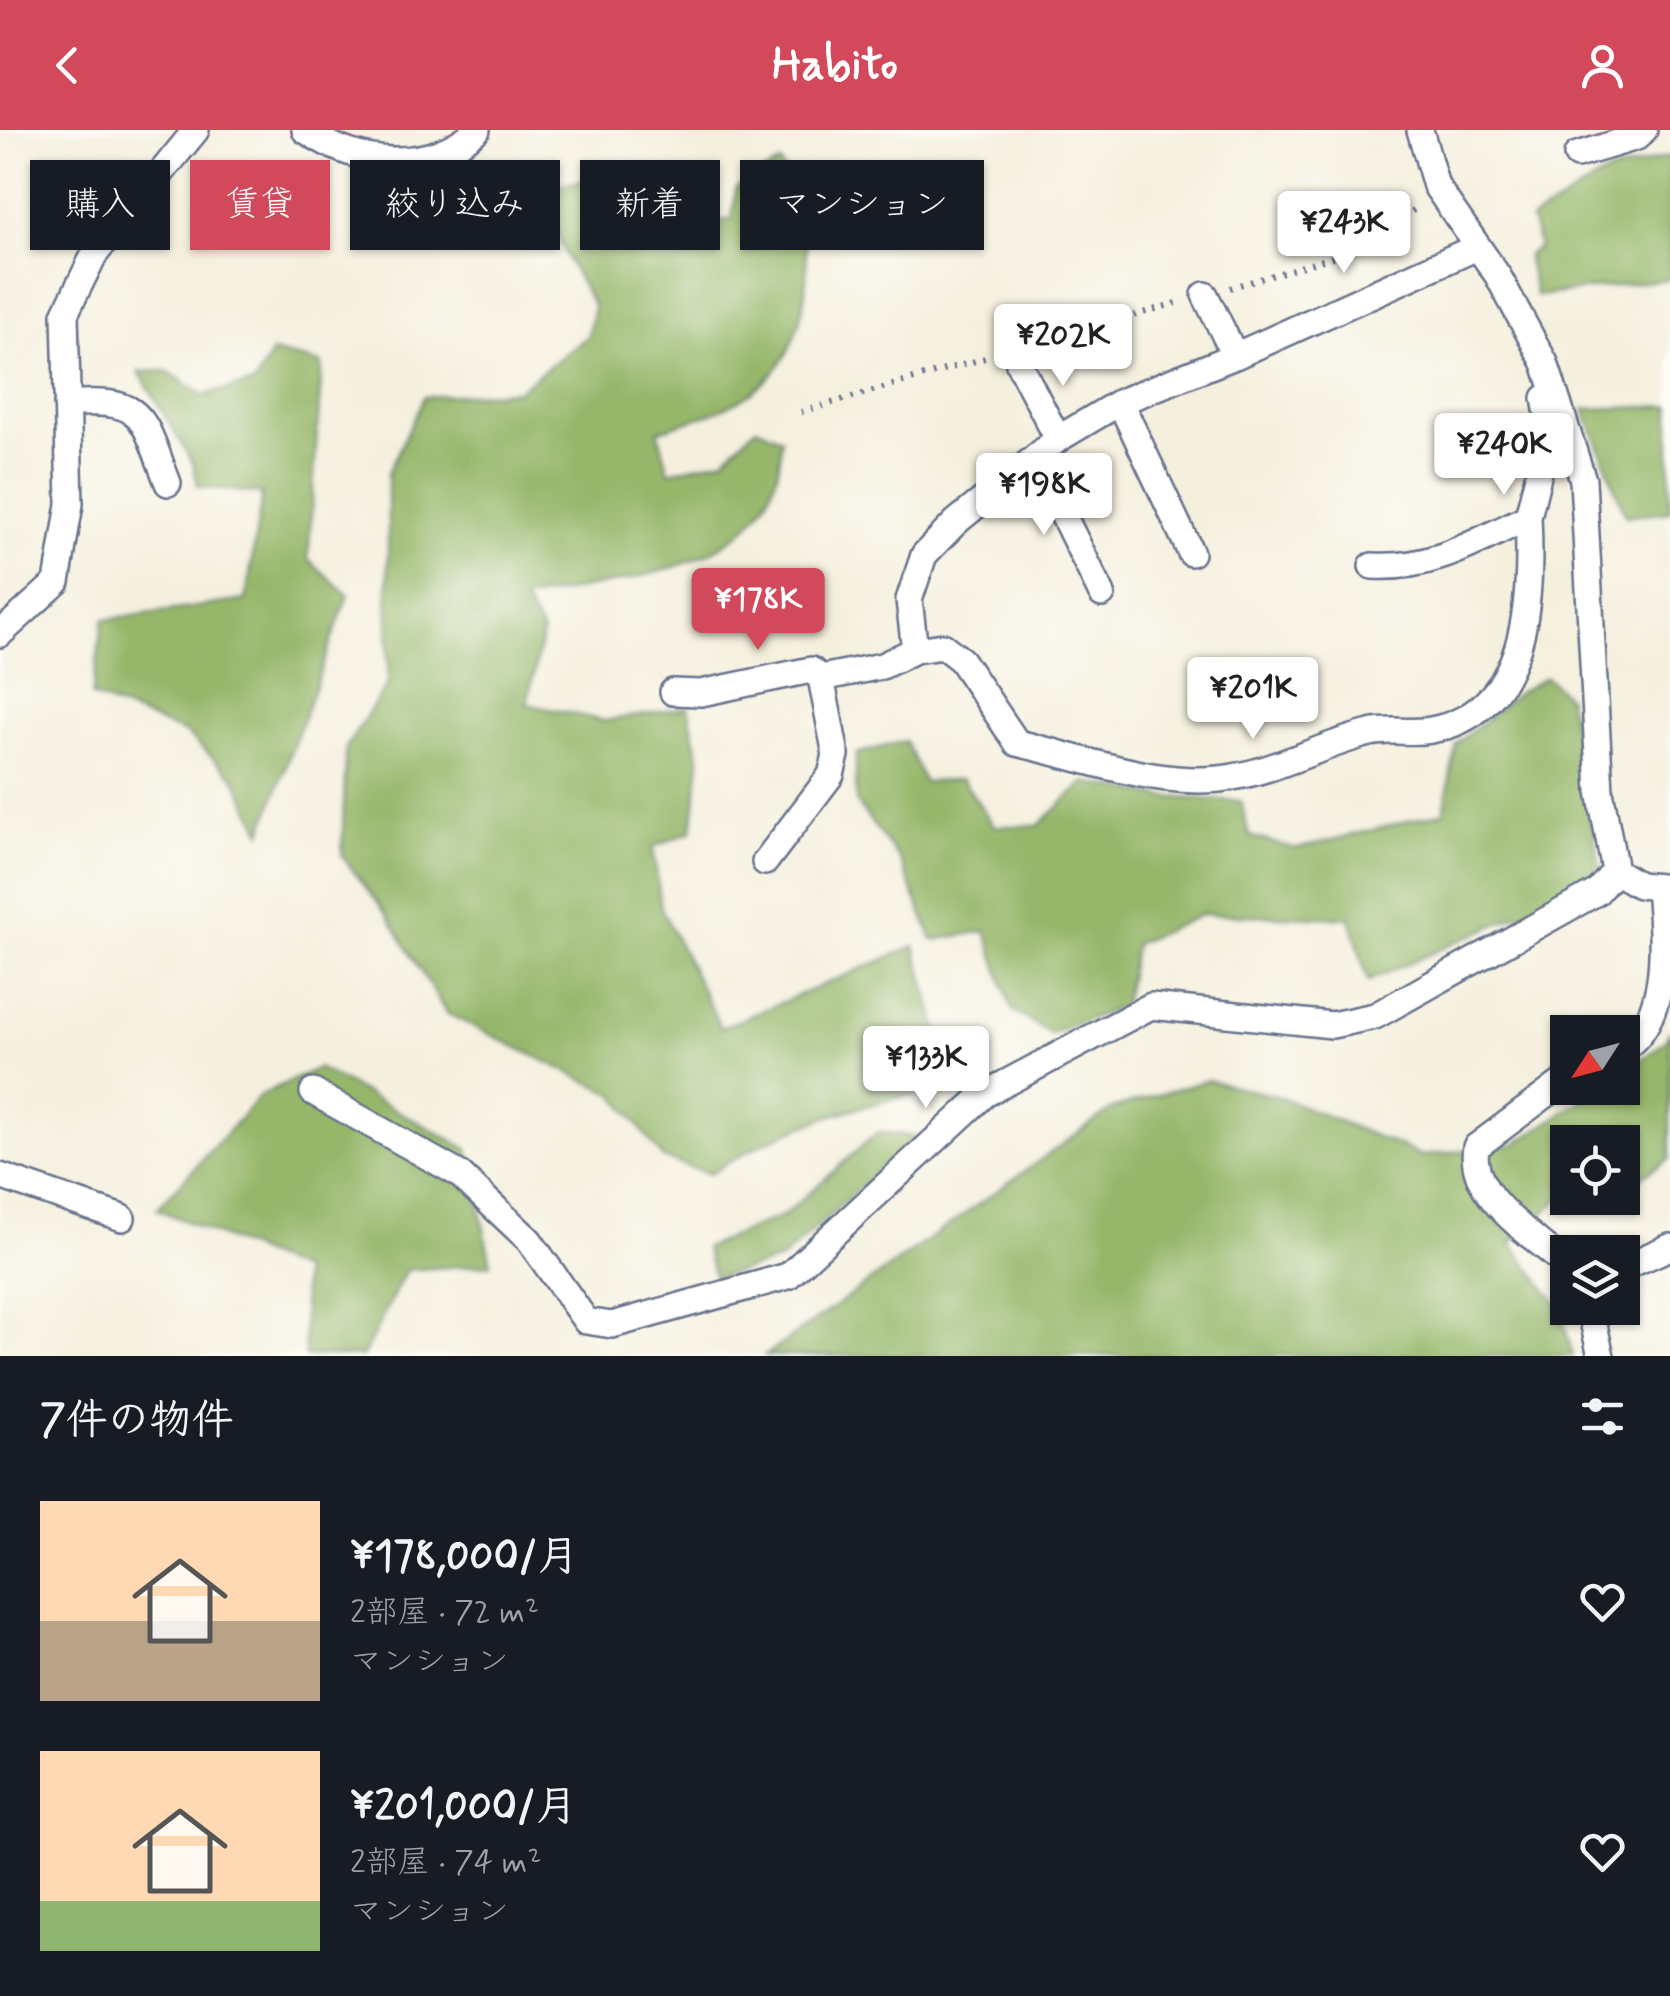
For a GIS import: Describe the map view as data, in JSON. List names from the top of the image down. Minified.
{"north":"bottom left","page":{"header":"Habito","chip":["購入","賃貸","絞り込み","新着","マンション"],"price":["¥243K","¥202K","¥240K","¥198K","¥178K","¥201K","¥133K"],"heading":"7件の物件","list":[{"name":"¥178,000/月","note":"2部屋 · 72 m² · マンション"},{"name":"¥201,000/月","note":"2部屋 · 74 m² · マンション"}]}}
